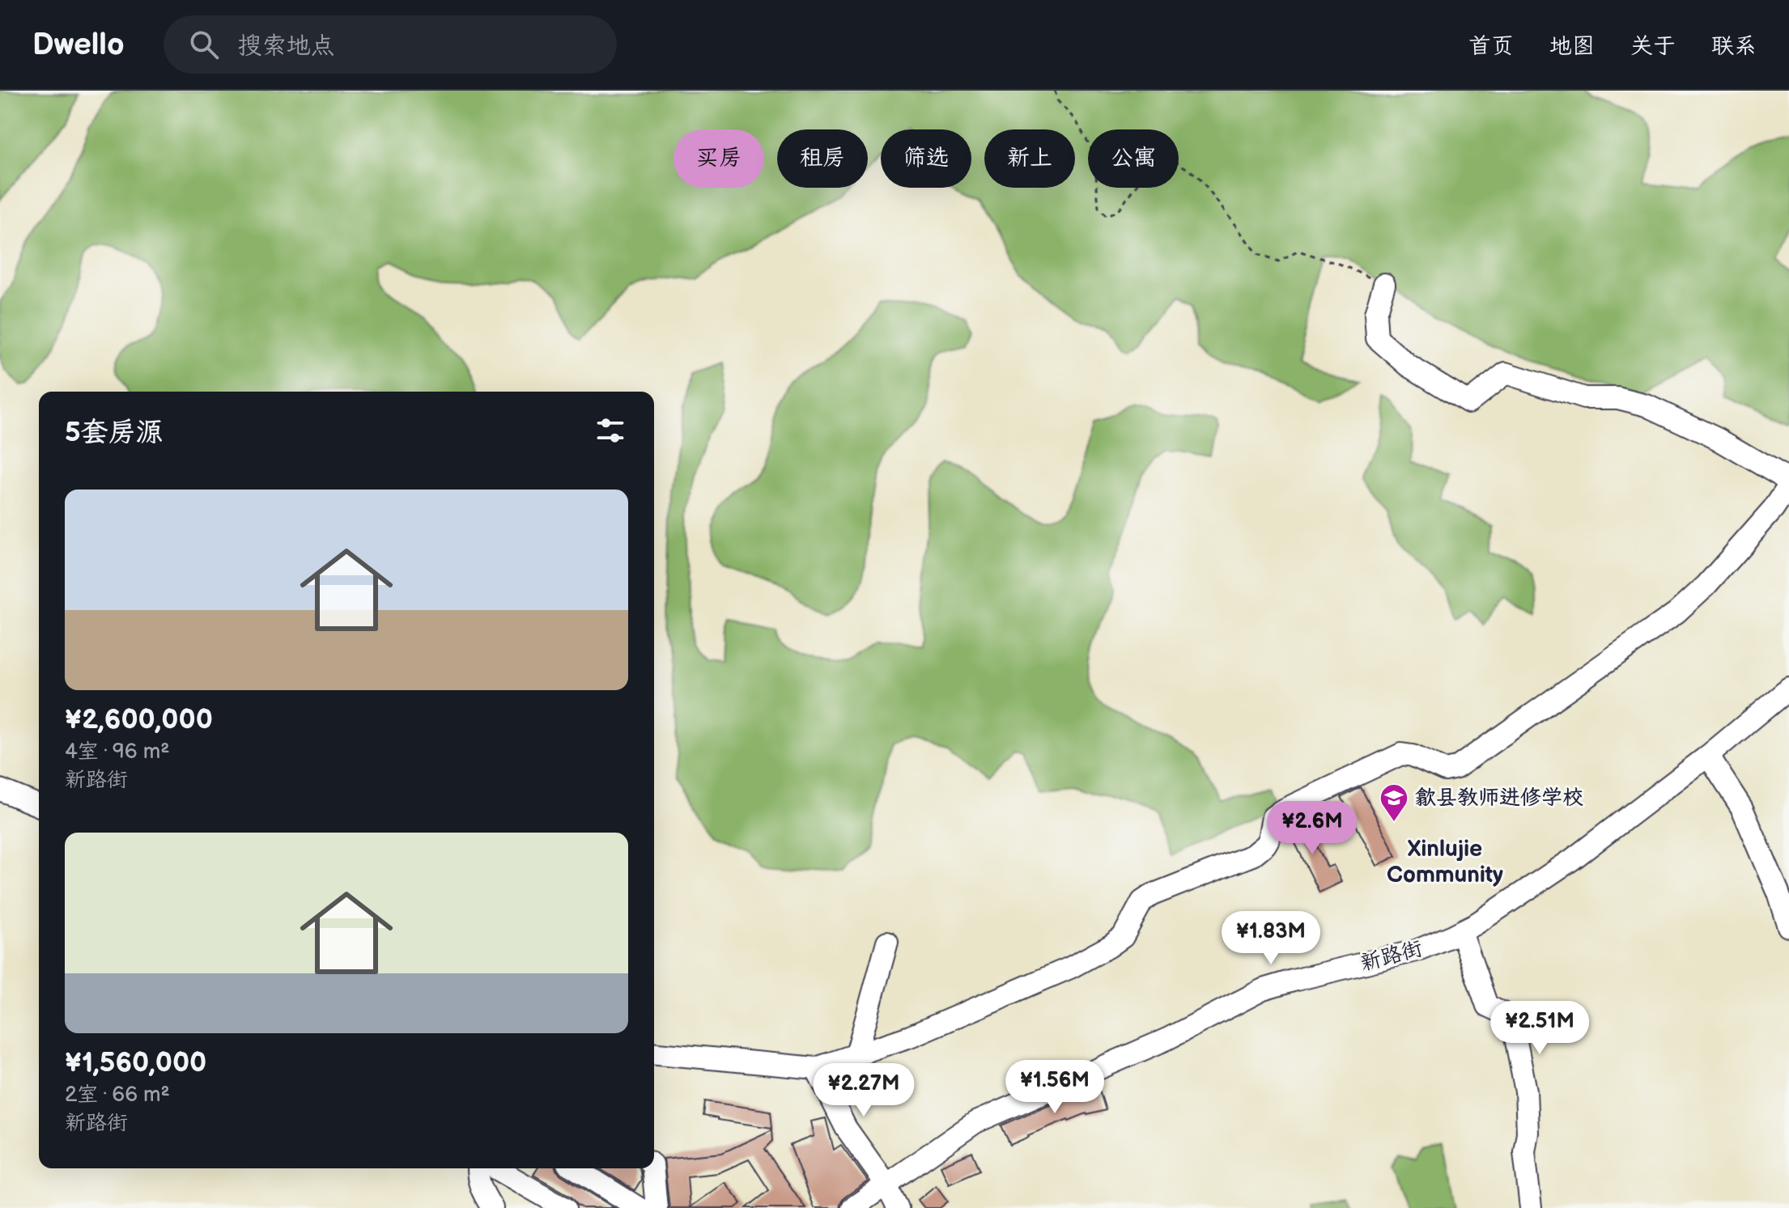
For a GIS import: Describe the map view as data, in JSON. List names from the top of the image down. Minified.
{"streets":{"street":["新路街"]},"districts":["Xinlujie Community"],"places":{"school or university":["歙县教师进修学校"]},"page":{"header":"Dwello","search":"搜索地点","nav":["首页","地图","关于","联系"],"chip":["买房","租房","筛选","新上","公寓"],"heading":"5套房源","list":[{"name":"¥2,600,000","note":"4室 · 96 m² · 新路街"},{"name":"¥1,560,000","note":"2室 · 66 m² · 新路街"}],"price":["¥2.6M","¥1.83M","¥2.51M","¥1.56M","¥2.27M"]}}
